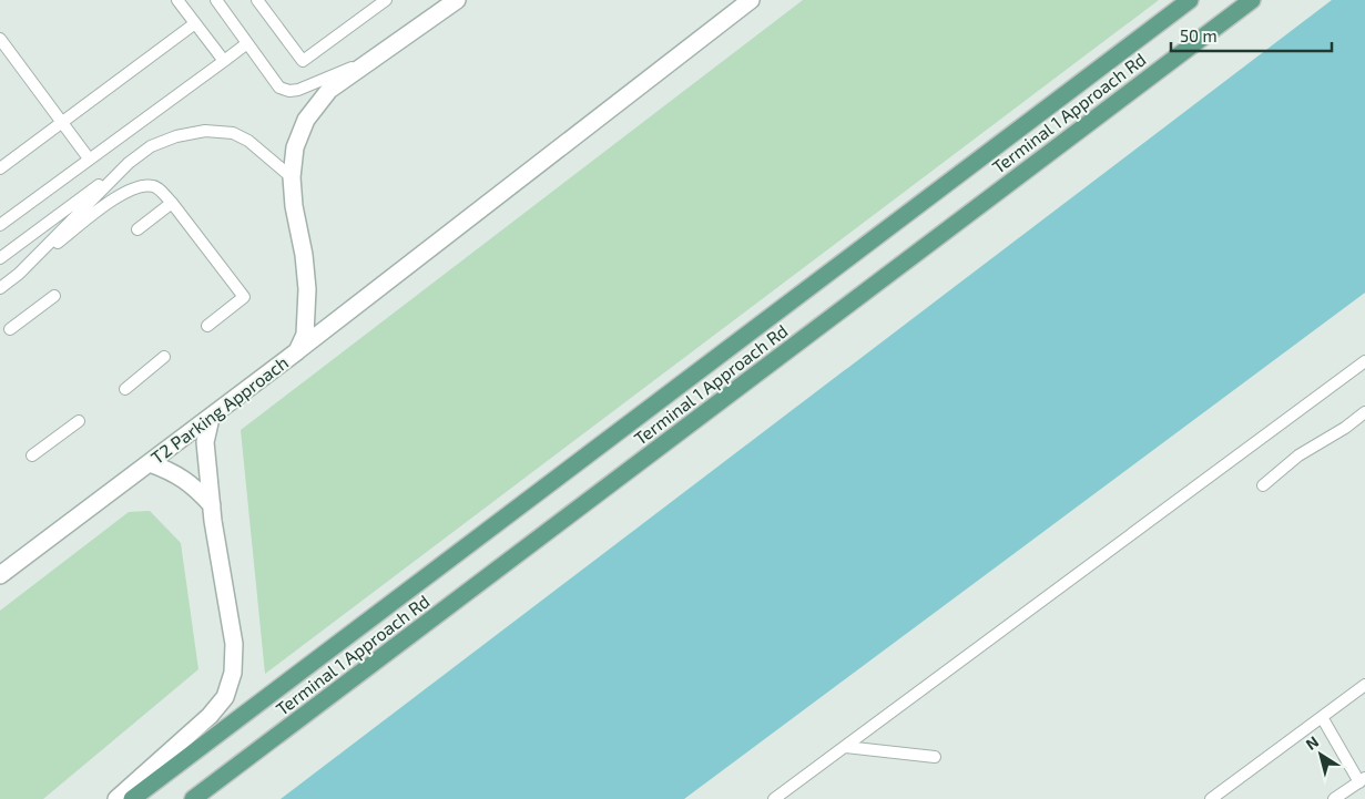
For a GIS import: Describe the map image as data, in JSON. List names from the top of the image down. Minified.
{"streets":{"main road":["Terminal 1 Approach Rd"],"street":["T2 Parking Approach"]},"scale_bar":"50 m","north":"top left"}
